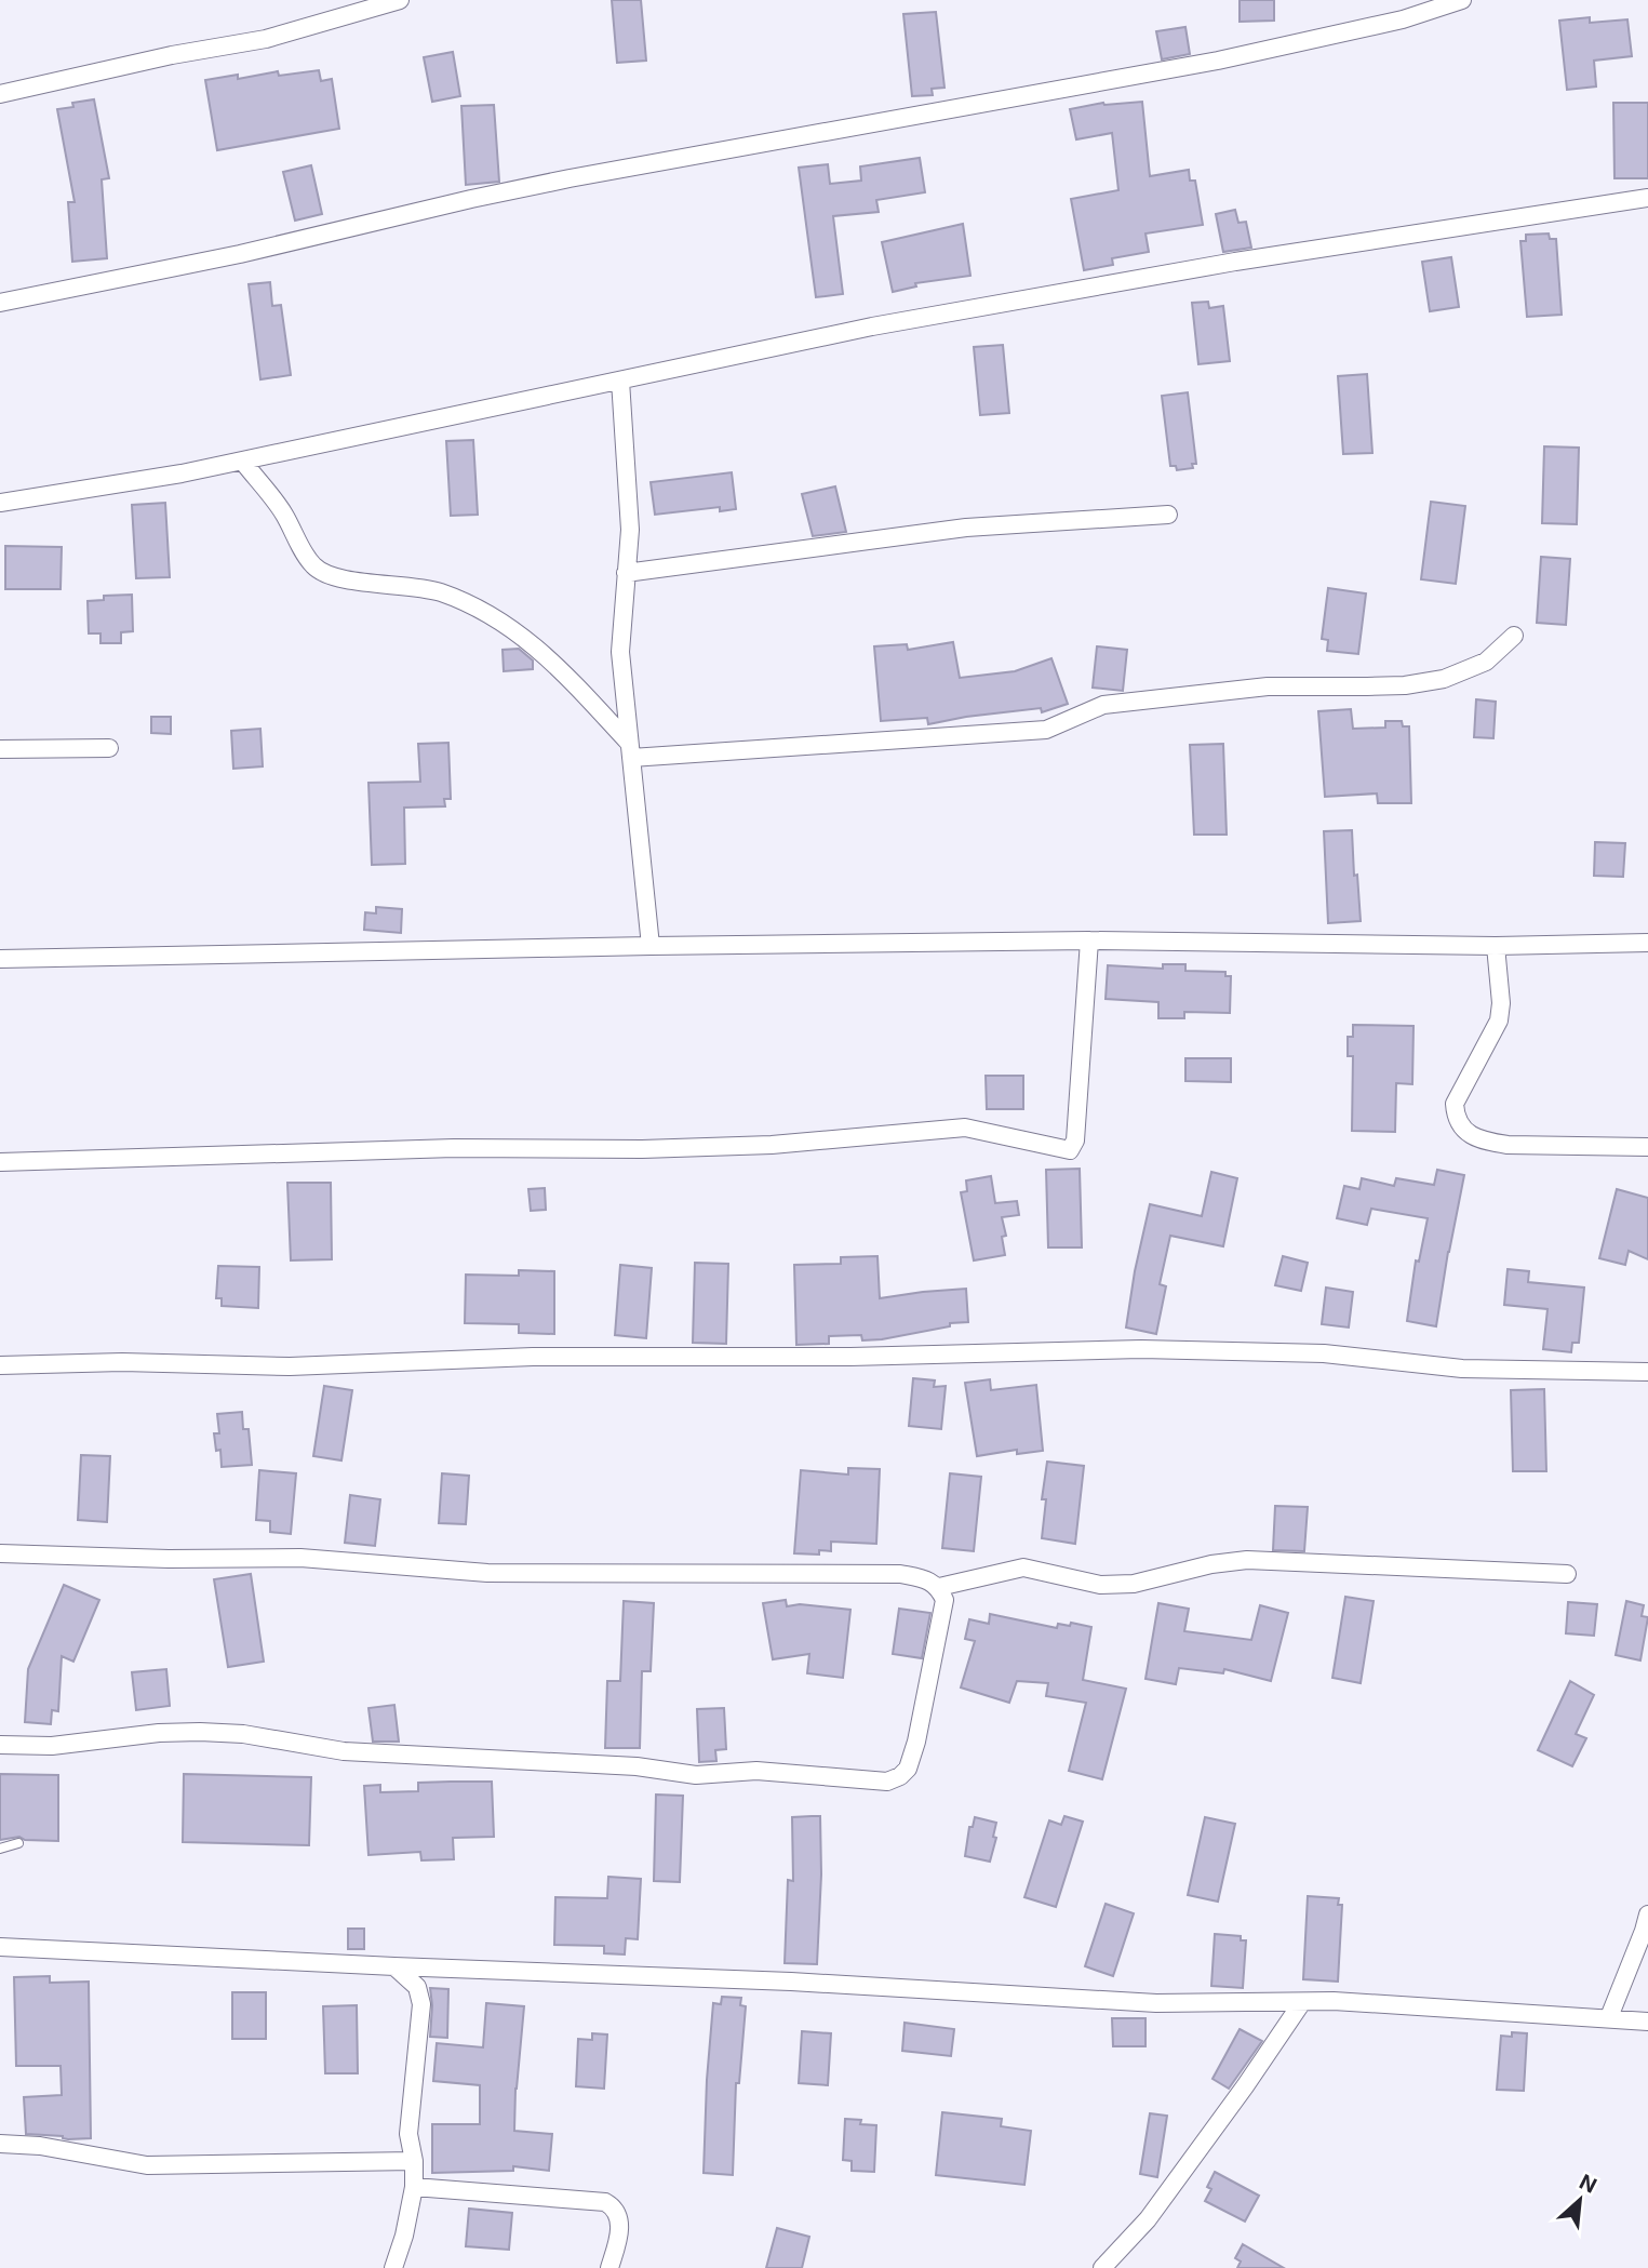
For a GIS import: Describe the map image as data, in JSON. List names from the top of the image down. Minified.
{"north":"top right"}
